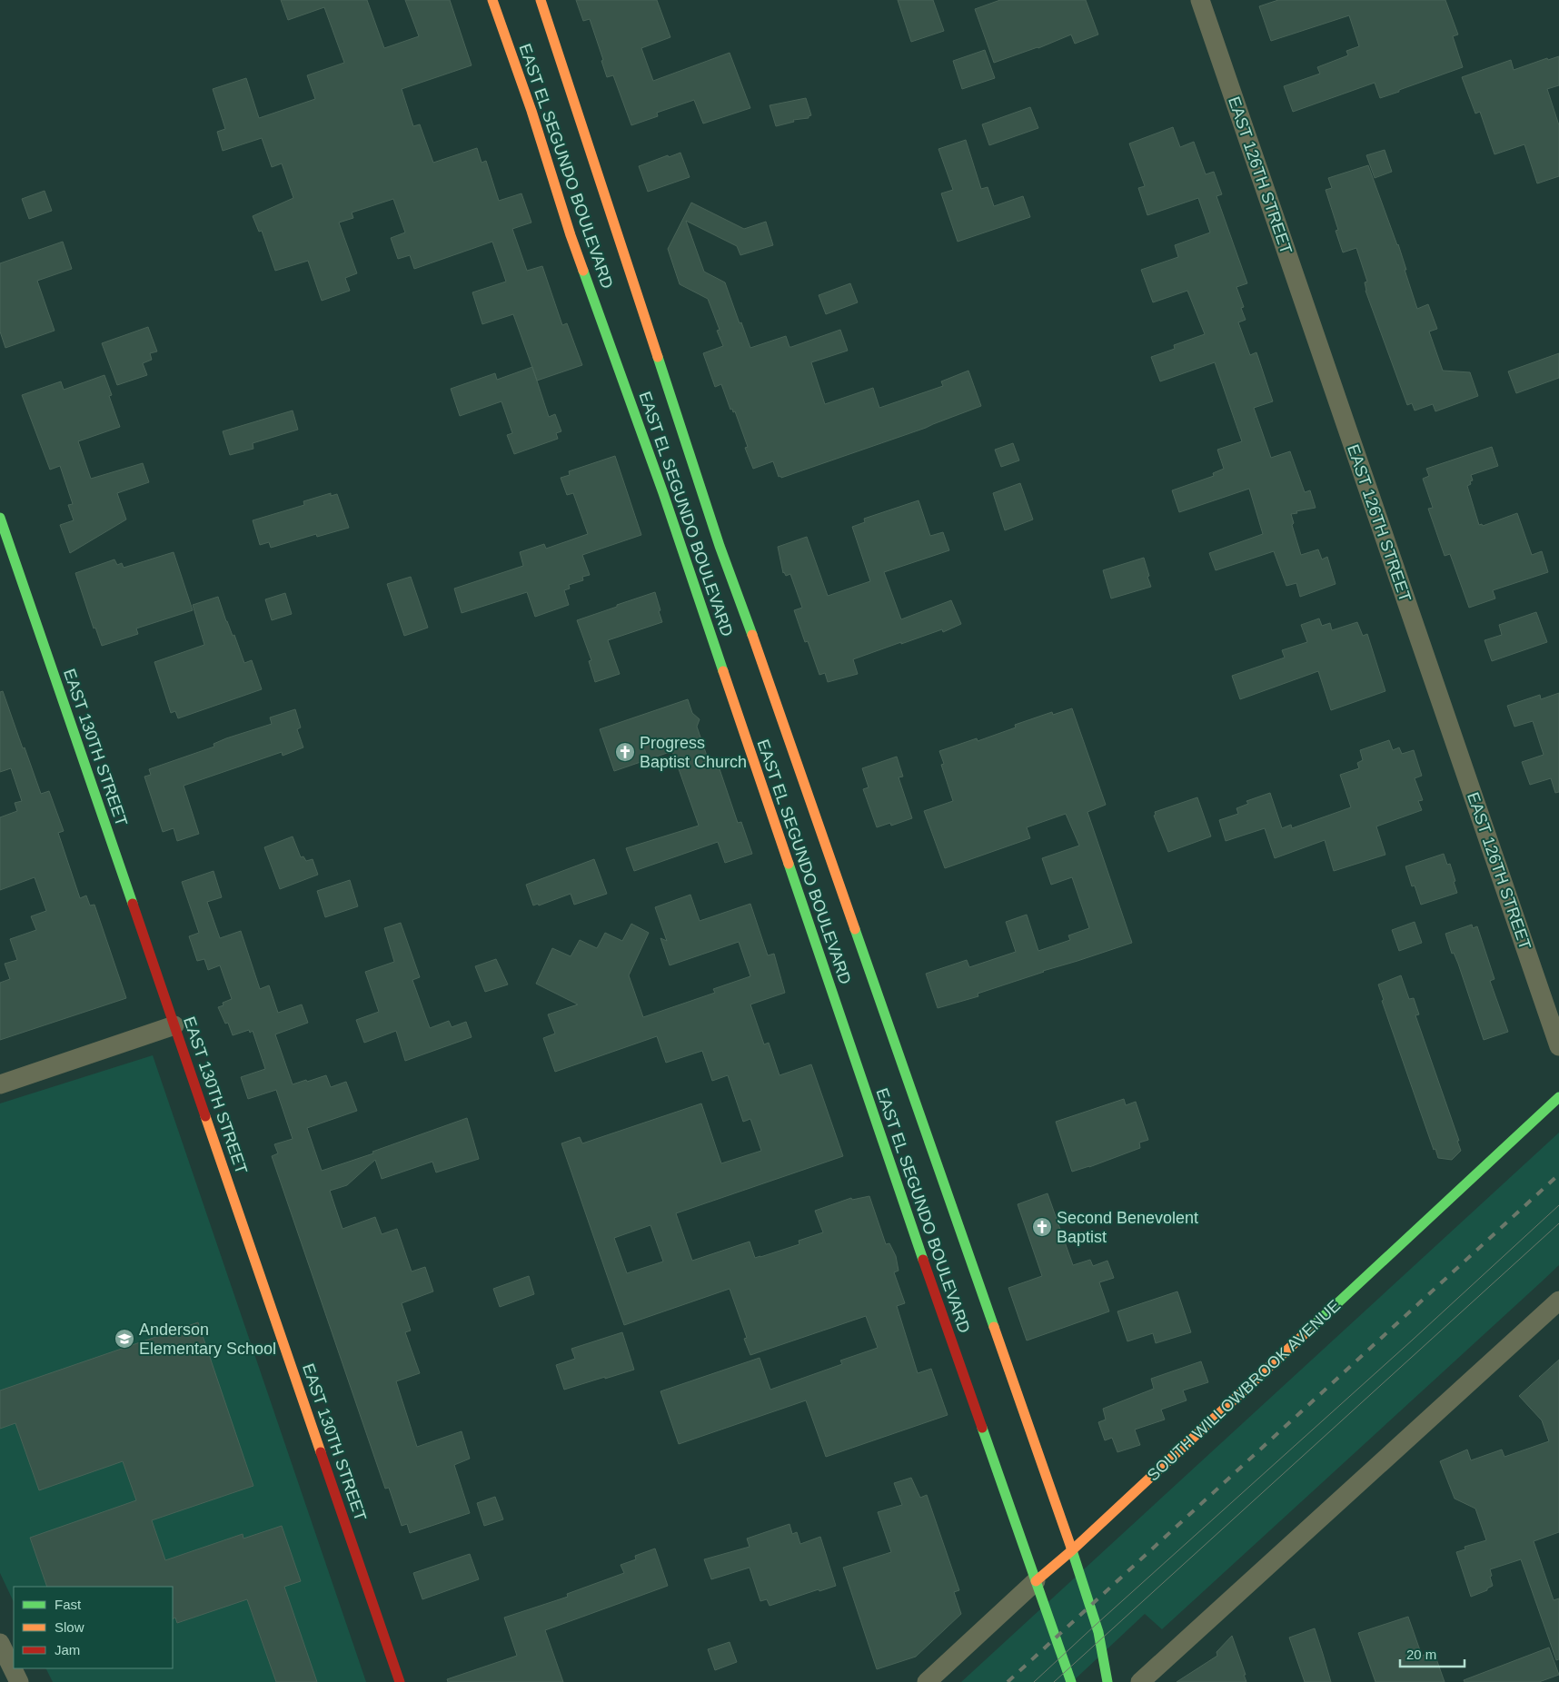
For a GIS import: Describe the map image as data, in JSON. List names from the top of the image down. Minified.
{"streets":{"main road":["EAST EL SEGUNDO BOULEVARD","EAST 130TH STREET","SOUTH WILLOWBROOK AVENUE"],"street":["EAST 126TH STREET"]},"crossings":[["EAST EL SEGUNDO BOULEVARD","SOUTH WILLOWBROOK AVENUE"]],"places":{"church":["Progress Baptist Church","Second Benevolent Baptist"],"school or university":["Anderson Elementary School"]},"legend":["Fast","Slow","Jam"],"scale_bar":"20 m"}
